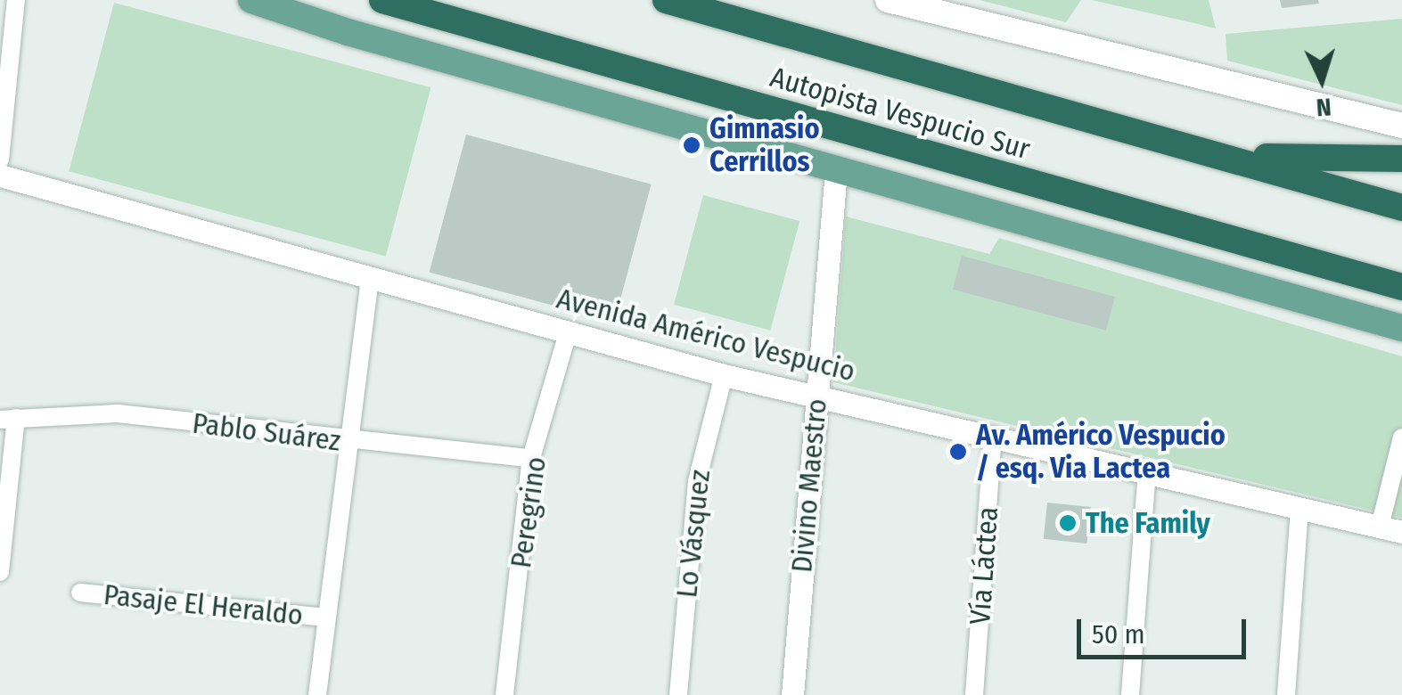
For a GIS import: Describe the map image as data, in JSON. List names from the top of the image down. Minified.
{"streets":{"highway":["Autopista Vespucio Sur"],"street":["Avenida Américo Vespucio","Pablo Suárez","Divino Maestro","Peregrino","Lo Vásquez","Vía Láctea","Pasaje El Heraldo"]},"crossings":[["Avenida Américo Vespucio","Divino Maestro"],["Avenida Américo Vespucio","Peregrino"],["Avenida Américo Vespucio","Lo Vásquez"],["Avenida Américo Vespucio","Vía Láctea"],["Pablo Suárez","Peregrino"]],"places":["Gimnasio Cerrillos","Av. Américo Vespucio / esq. Via Lactea","The Family"],"scale_bar":"50 m","north":"bottom"}
